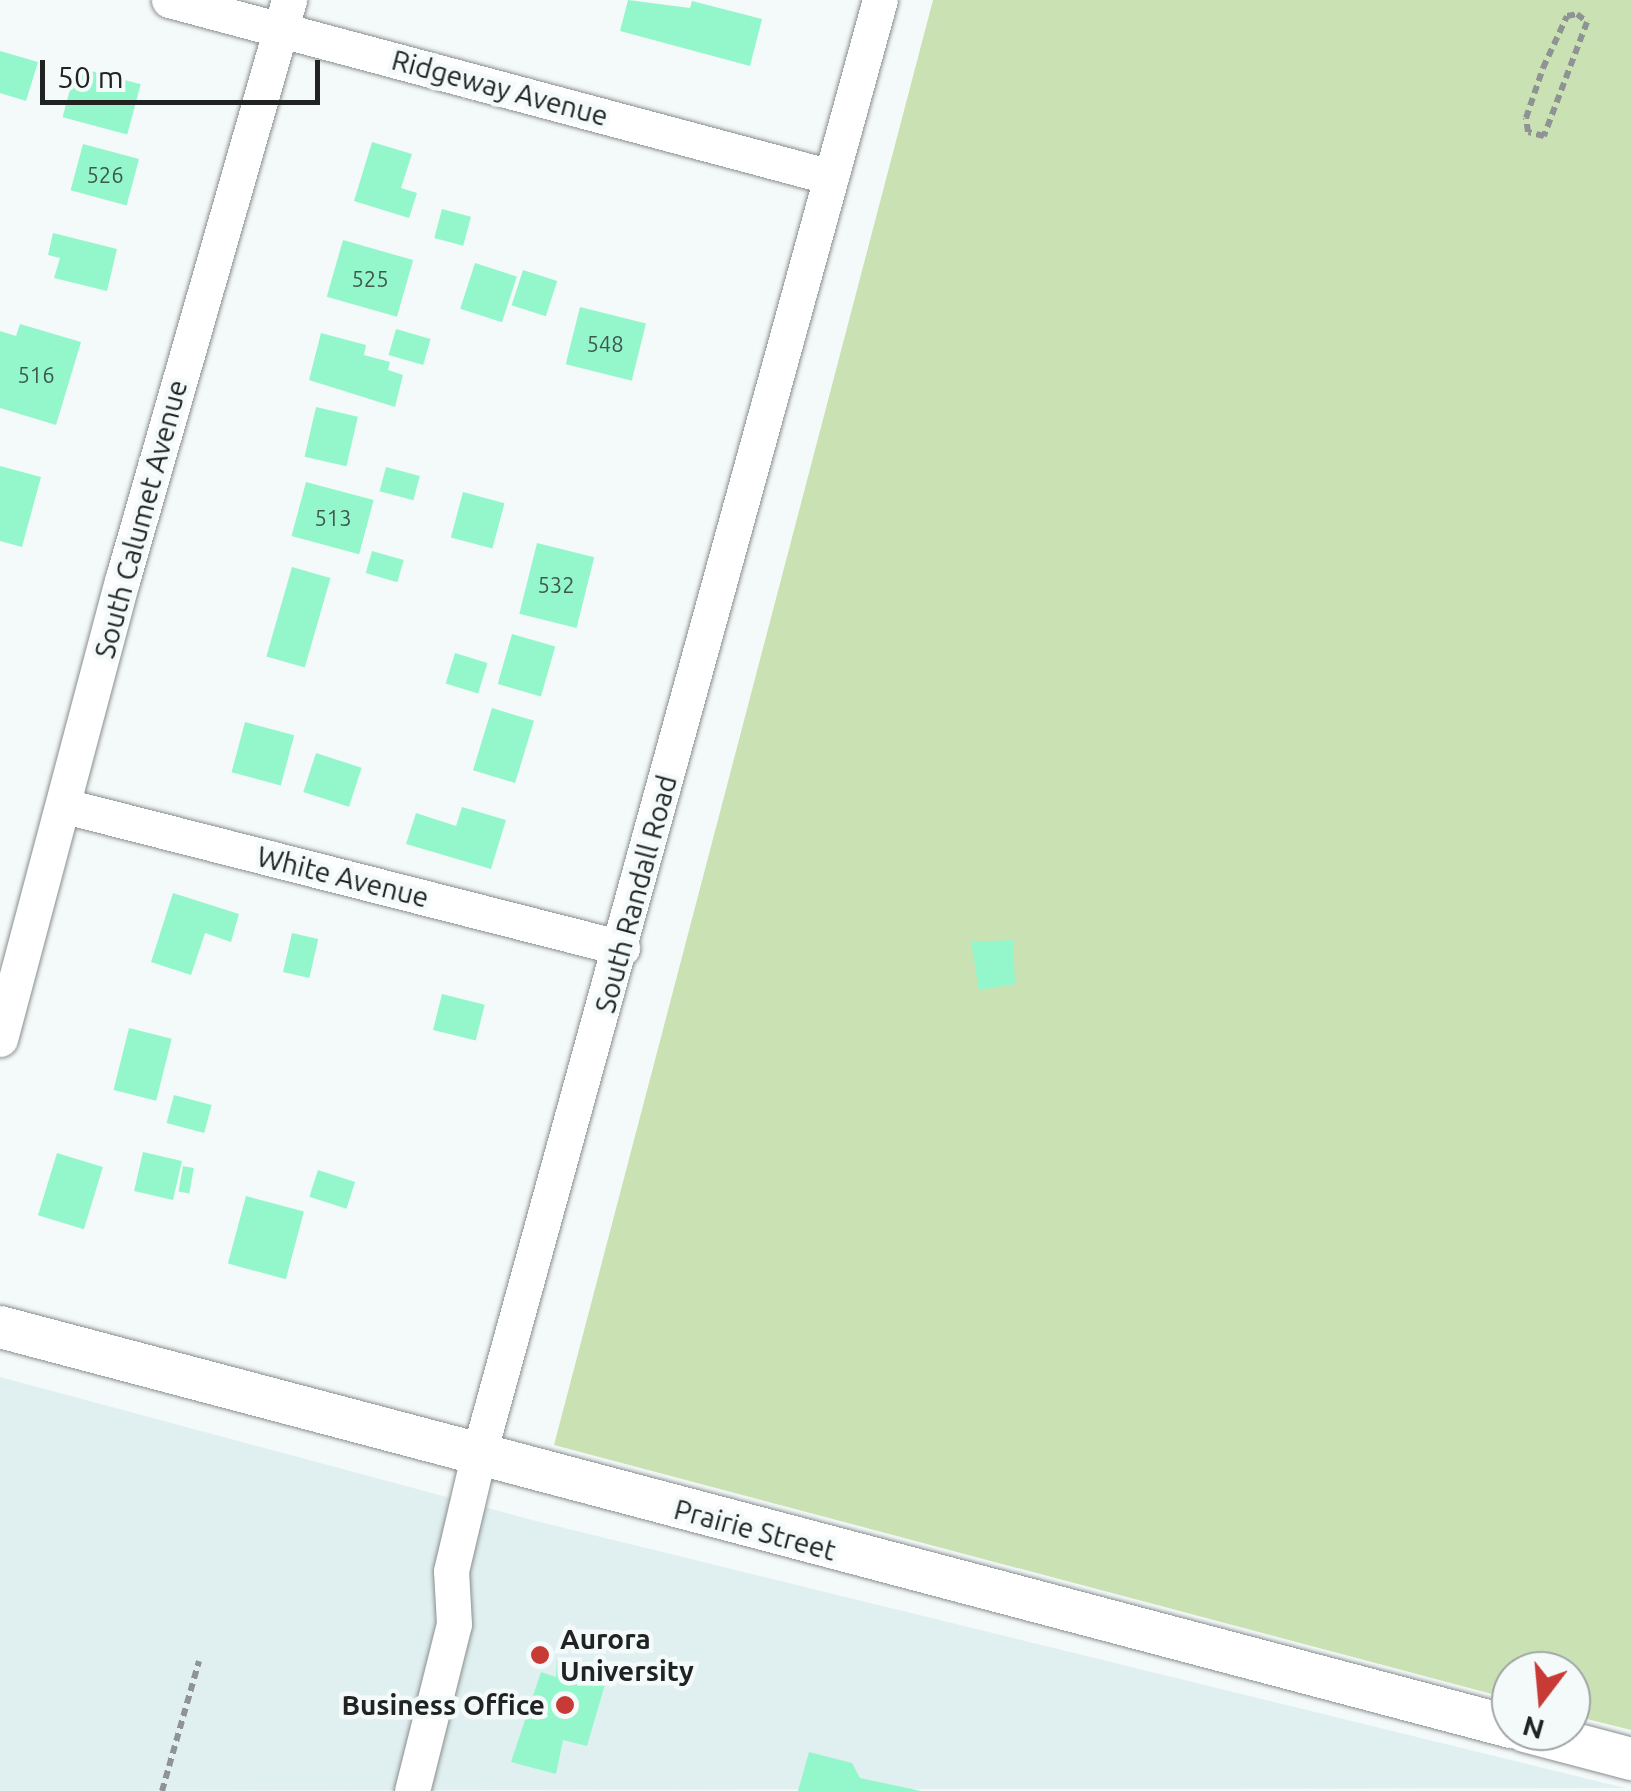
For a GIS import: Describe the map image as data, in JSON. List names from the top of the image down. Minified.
{"streets":{"street":["Ridgeway Avenue","South Calumet Avenue","White Avenue","South Randall Road","Prairie Street"]},"crossings":[["Ridgeway Avenue","South Calumet Avenue"],["Ridgeway Avenue","South Randall Road"],["South Calumet Avenue","White Avenue"],["White Avenue","South Randall Road"],["South Randall Road","Prairie Street"]],"places":["Aurora University","Business Office"],"house_numbers":["526","525","548","516","513","532"],"scale_bar":"50 m","north":"bottom"}
